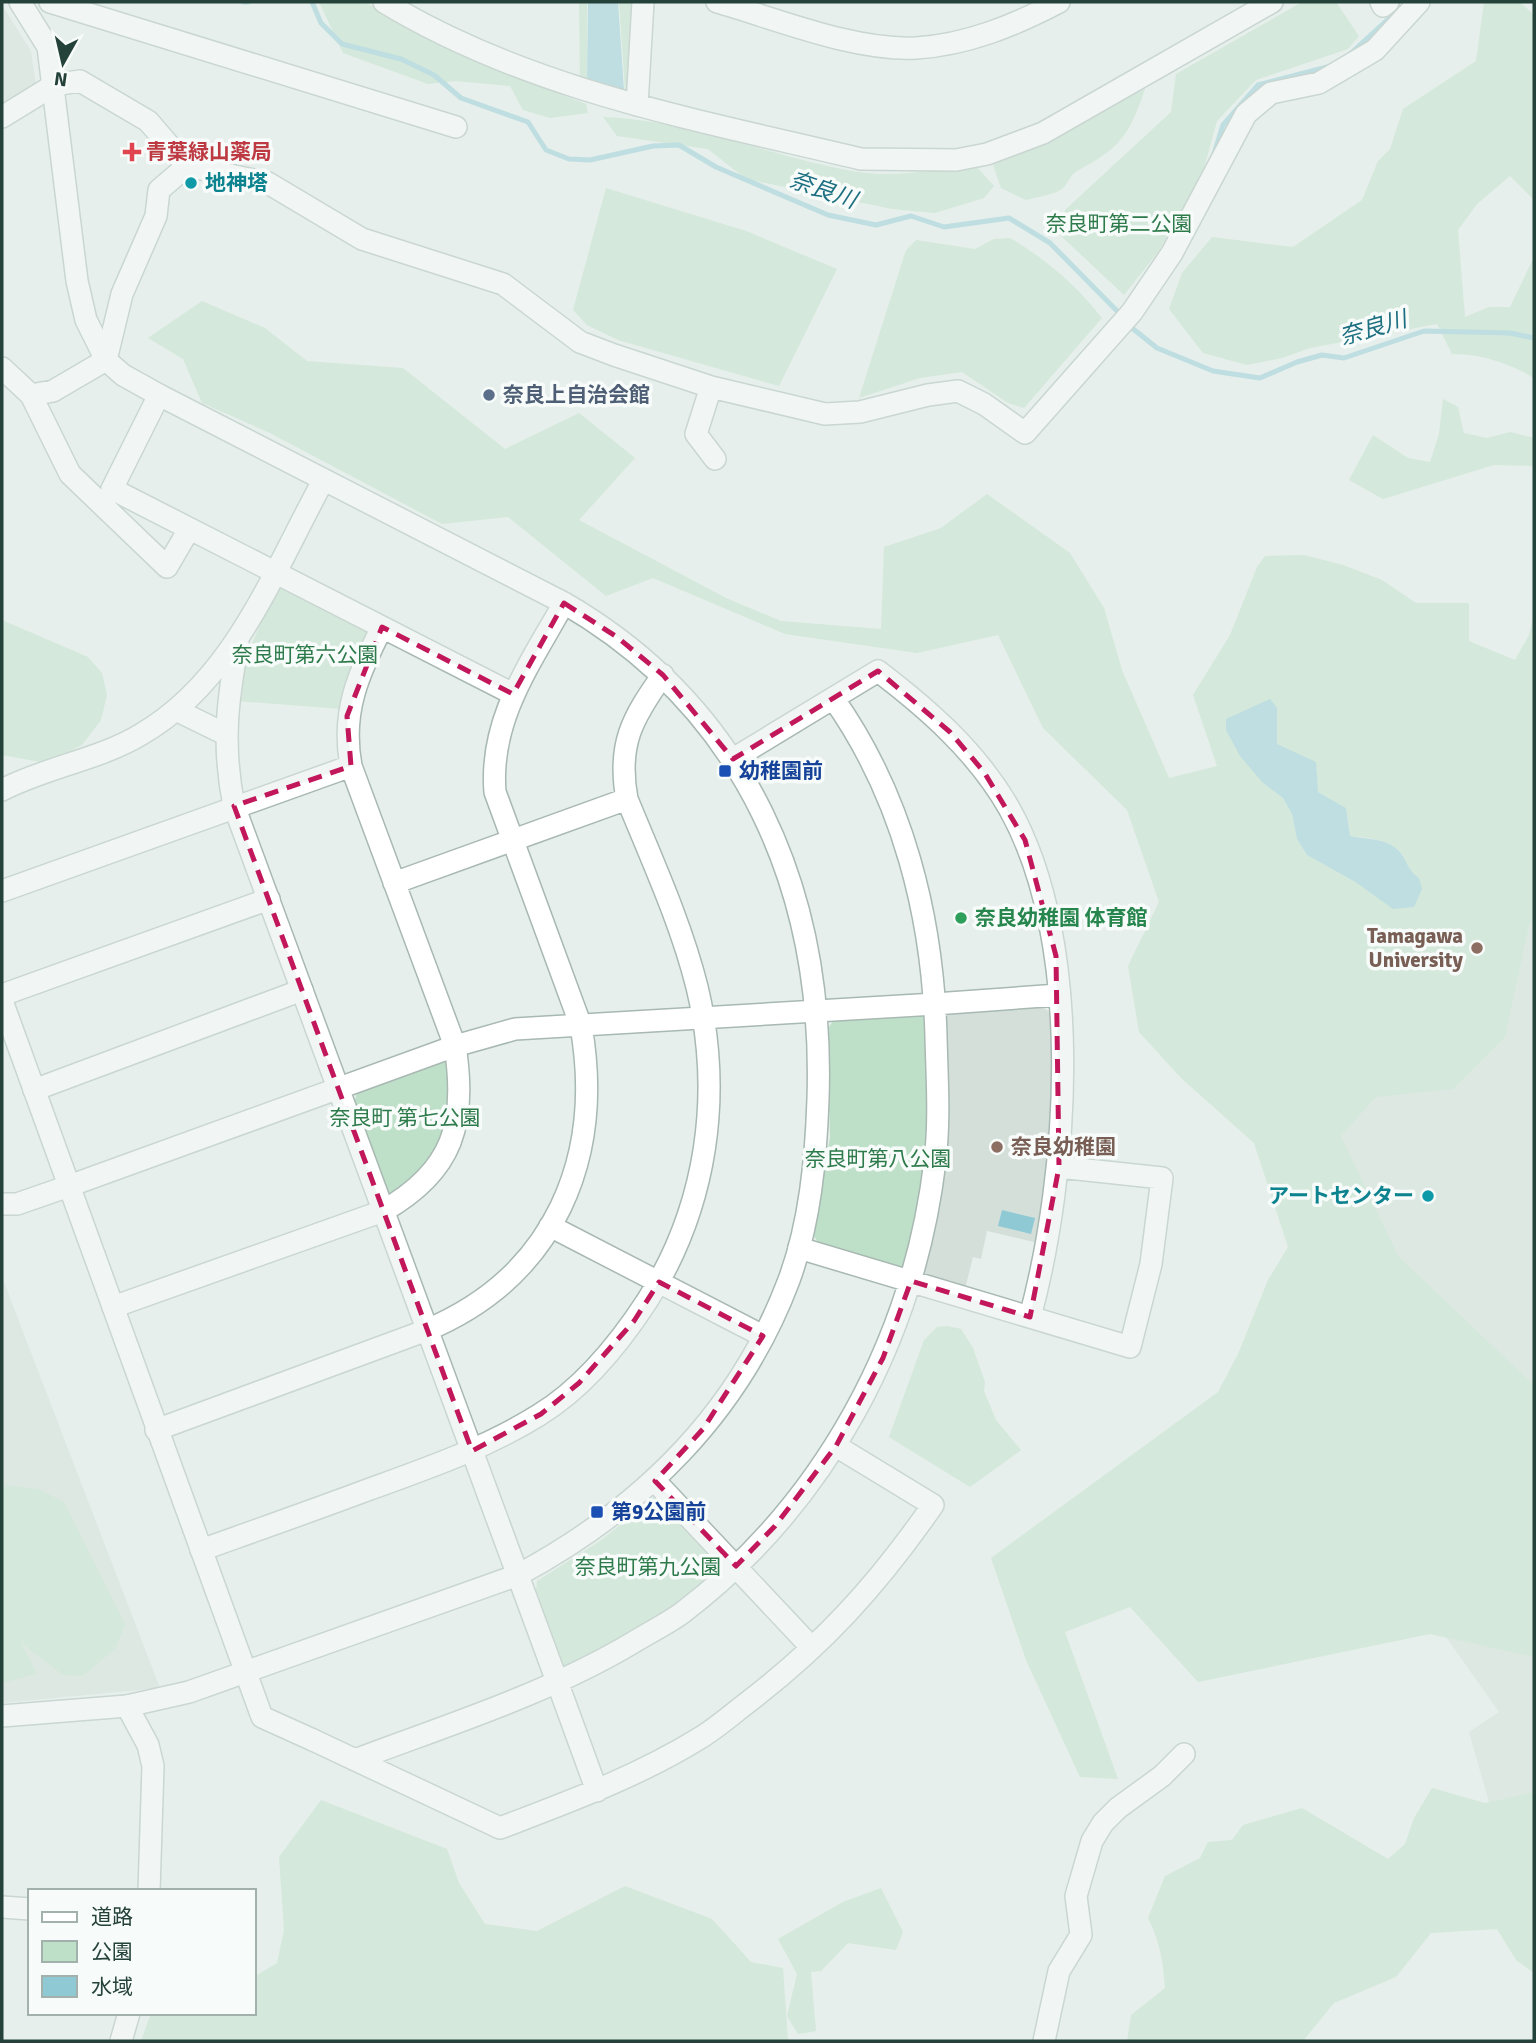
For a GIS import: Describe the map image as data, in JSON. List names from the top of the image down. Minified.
{"water":["奈良川"],"parks":["奈良町第二公園","奈良町第六公園","奈良町 第七公園","奈良町第八公園","奈良町第九公園"],"places":{"health":["青葉緑山薬局"],"other":["地神塔","奈良上自治会館","奈良幼稚園 体育館","Tamagawa University","奈良幼稚園","アートセンター"],"transit":["幼稚園前","第9公園前"]},"legend":["道路","公園","水域"],"north":"bottom"}
